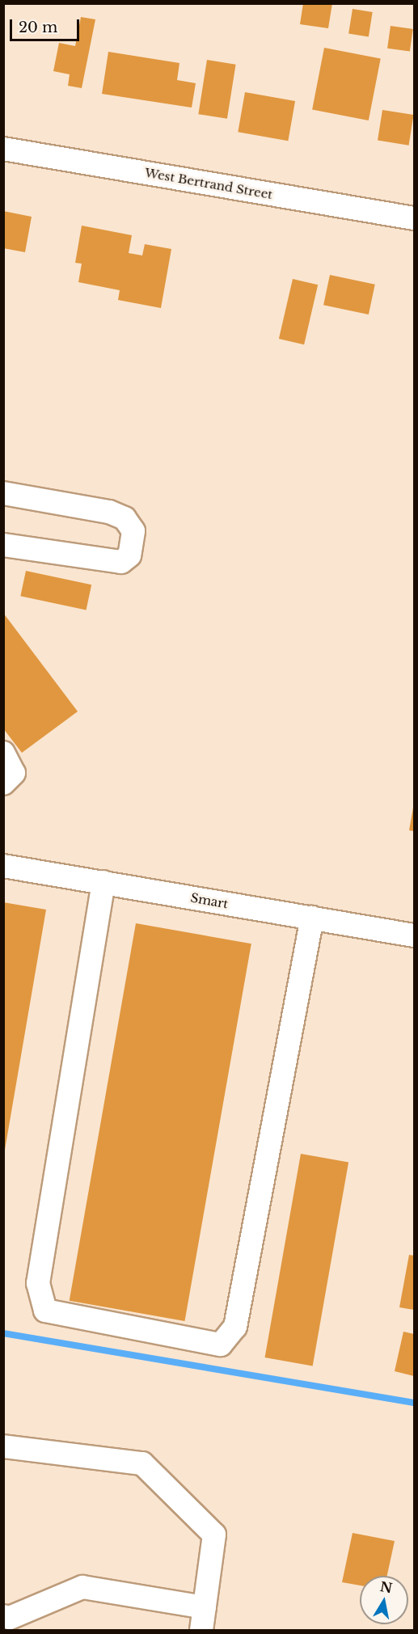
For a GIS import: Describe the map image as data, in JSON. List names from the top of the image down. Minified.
{"streets":{"street":["West Bertrand Street","Smart"]},"scale_bar":"20 m","north":"top"}
